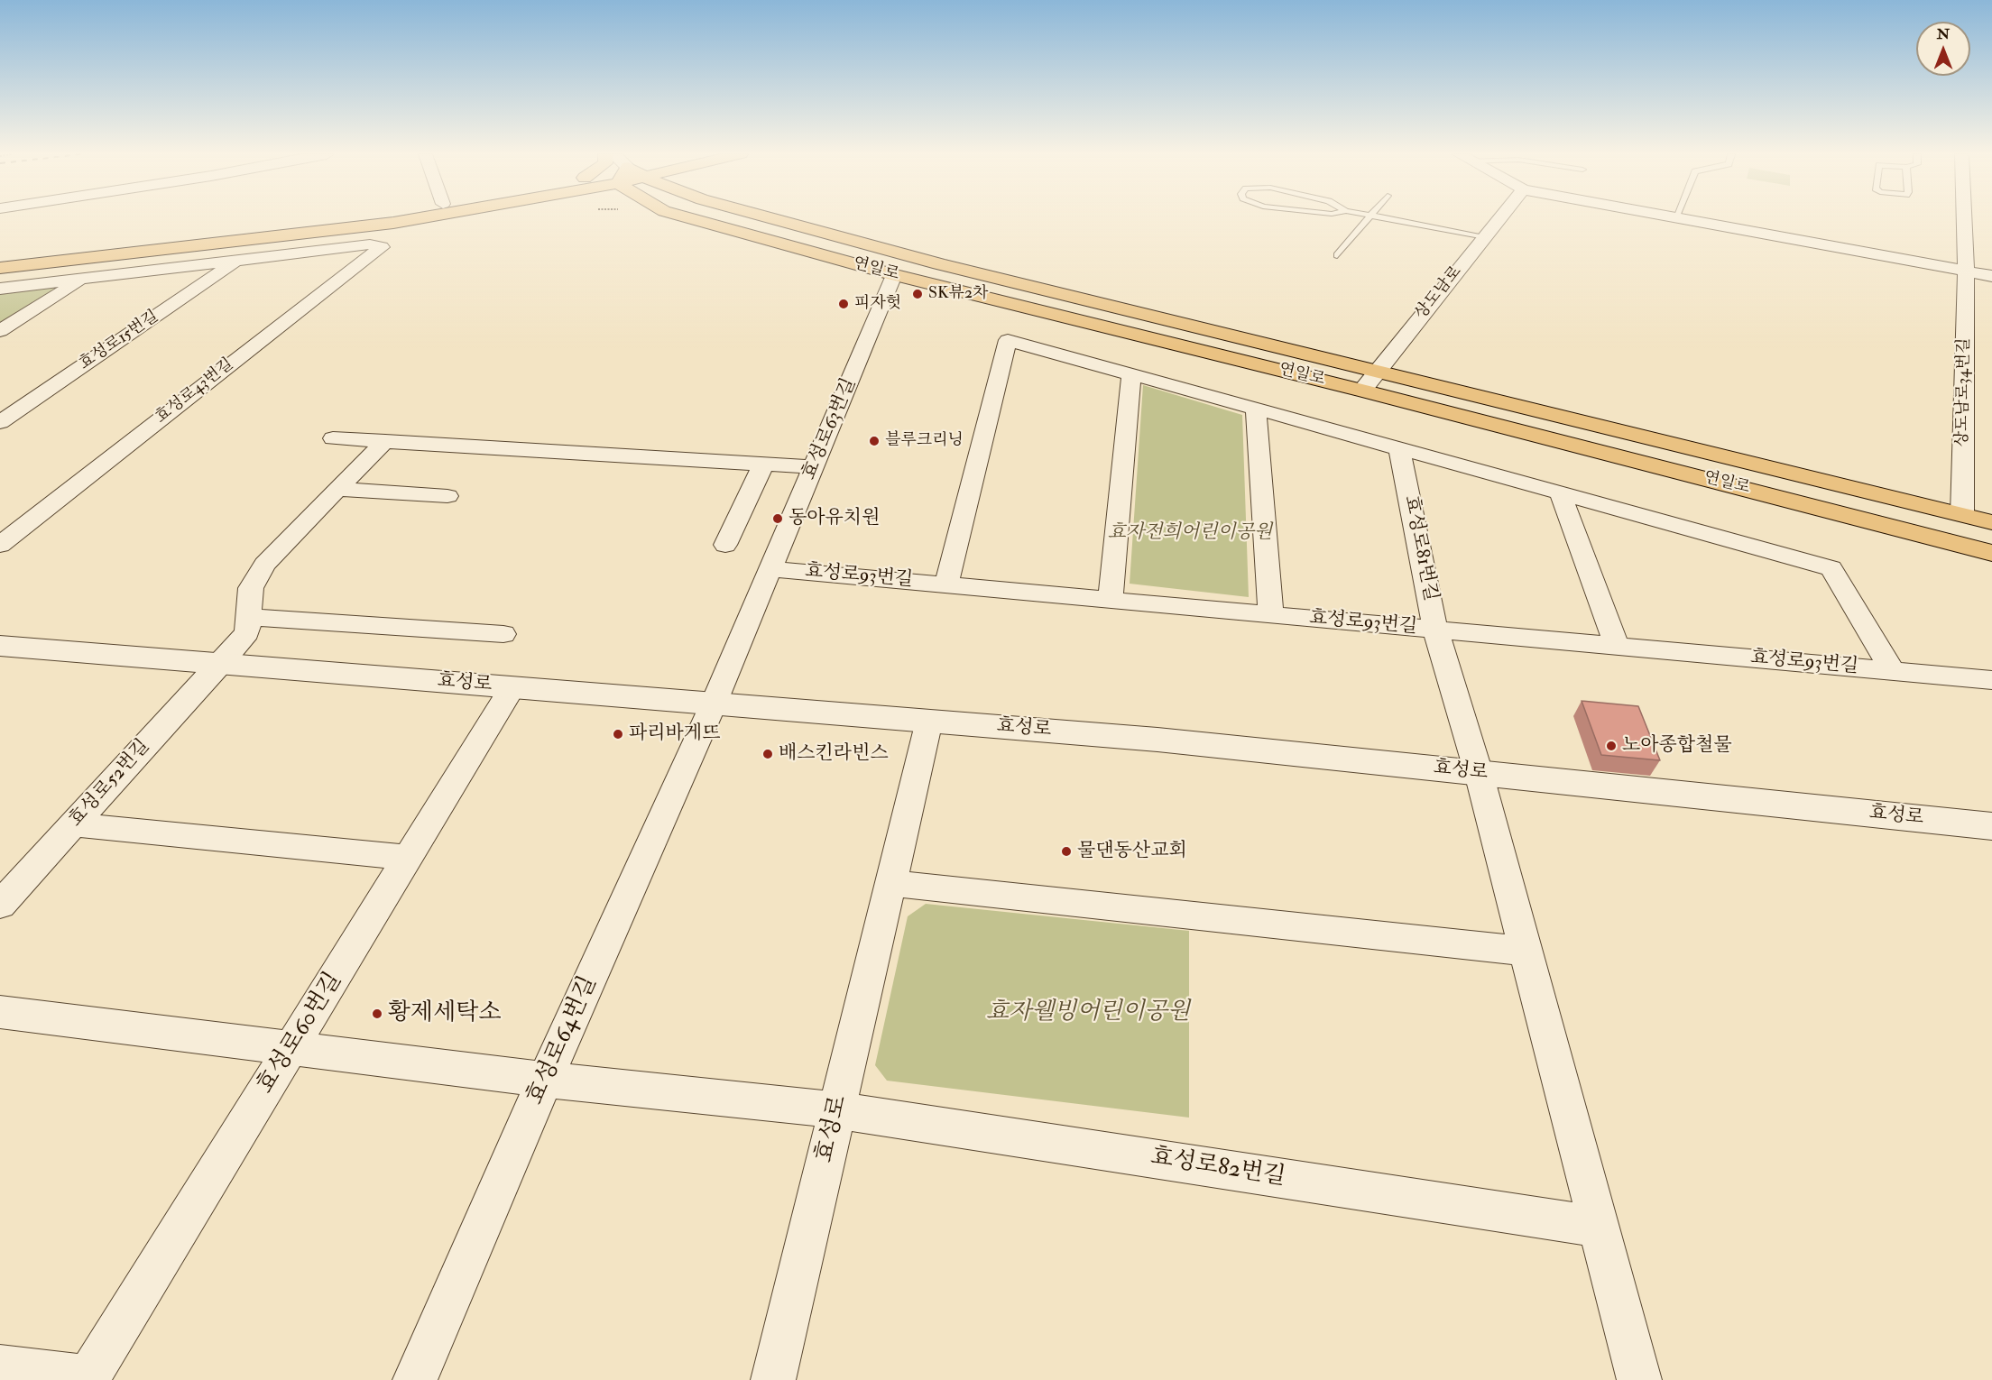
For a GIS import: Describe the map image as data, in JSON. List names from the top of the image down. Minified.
{"streets":{"main road":["연일로"],"street":["상도남로","효성로15번길","효성로43번길","상도남로34번길","효성로63번길","효성로81번길","효성로93번길","효성로","효성로52번길","효성로60번길","효성로64번길","효성로82번길"]},"crossings":[["연일로","상도남로"],["연일로","상도남로34번길"],["연일로","효성로63번길"],["효성로15번길","효성로43번길"],["효성로63번길","효성로93번길"],["효성로63번길","효성로"],["효성로63번길","효성로64번길"],["효성로81번길","효성로93번길"],["효성로81번길","효성로"],["효성로","효성로52번길"],["효성로","효성로60번길"],["효성로","효성로64번길"],["효성로","효성로82번길"],["효성로60번길","효성로82번길"],["효성로64번길","효성로82번길"]],"parks":["효자전희어린이공원","효자웰빙어린이공원"],"places":["SK뷰2차","피자헛","블루크리닝","동아유치원","파리바게뜨","노아종합철물","배스킨라빈스","물댄동산교회","황제세탁소"],"north":"top"}
